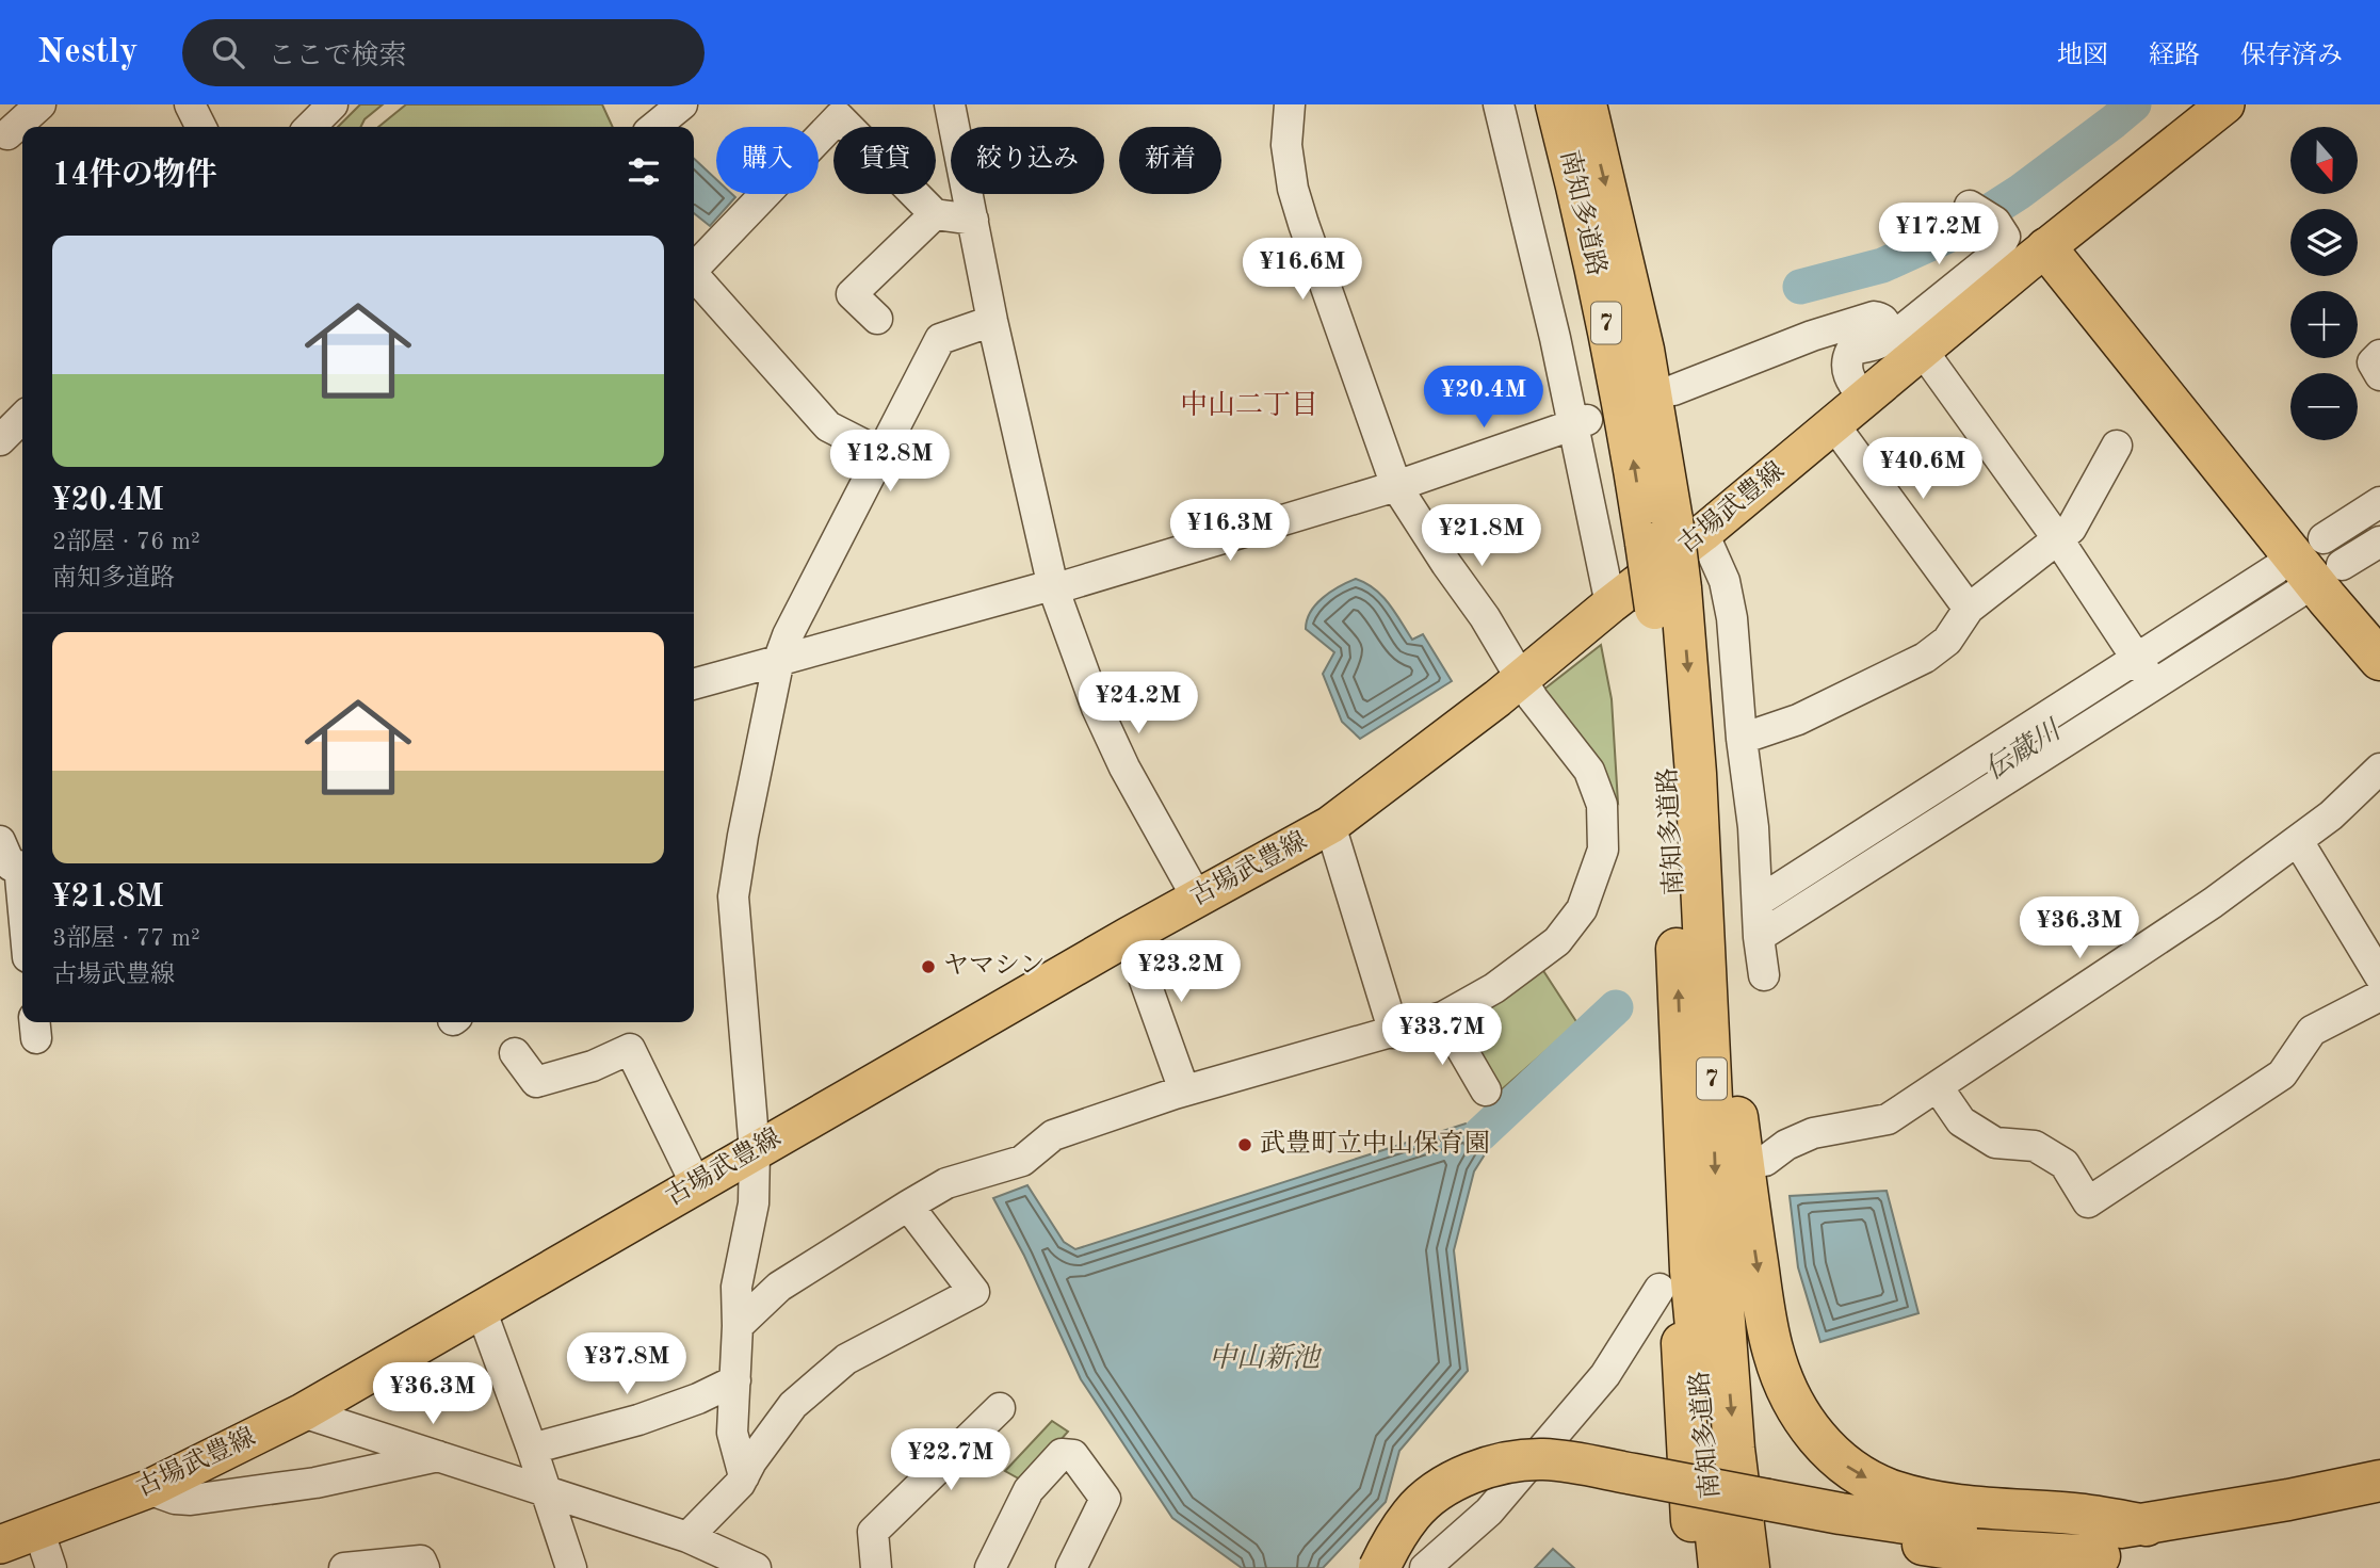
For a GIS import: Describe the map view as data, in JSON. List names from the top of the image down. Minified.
{"streets":{"highway":["南知多道路","7"],"main road":["古場武豊線"]},"crossings":[["南知多道路","古場武豊線"]],"districts":["中山二丁目"],"water":["伝蔵川","中山新池"],"places":["ヤマシン","武豊町立中山保育園"],"north":"bottom","page":{"header":"Nestly","search":"ここで検索","nav":["地図","経路","保存済み"],"map_buttons":["+","−"],"chip":["購入","賃貸","絞り込み","新着"],"heading":"14件の物件","price":["¥17.2M","¥16.6M","¥20.4M","¥12.8M","¥40.6M","¥16.3M","¥21.8M","¥24.2M","¥36.3M","¥23.2M","¥33.7M","¥37.8M","¥36.3M","¥22.7M"],"list":[{"name":"¥20.4M","note":"2部屋 · 76 m² · 南知多道路"},{"name":"¥21.8M","note":"3部屋 · 77 m² · 古場武豊線"}]}}
